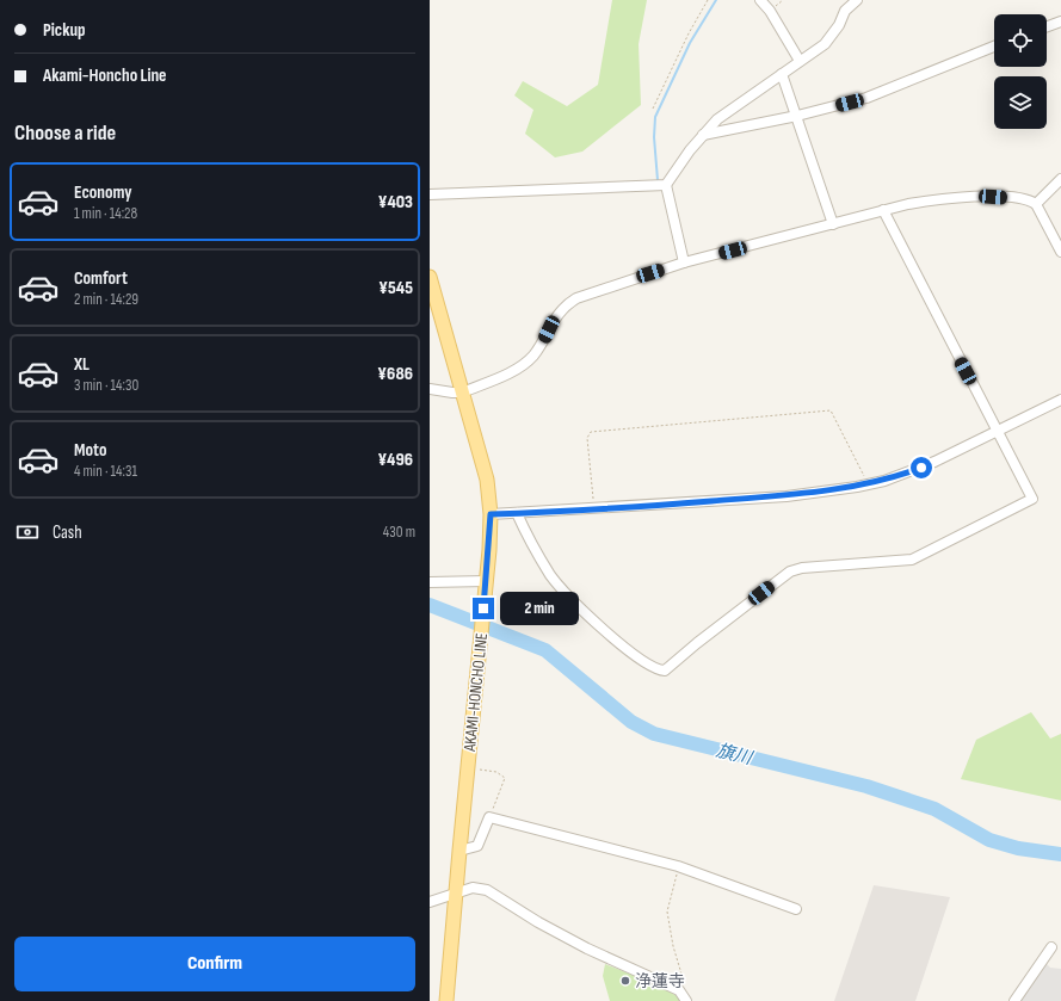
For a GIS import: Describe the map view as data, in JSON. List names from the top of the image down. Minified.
{"streets":{"main road":["AKAMI-HONCHO LINE"]},"water":["旗川"],"places":["浄蓮寺"],"page":{"banner":["Pickup","Akami-Honcho Line"],"heading":"Choose a ride","list":[{"name":"Economy","note":"1 min · 14:28","value":"¥403"},{"name":"Comfort","note":"2 min · 14:29","value":"¥545"},{"name":"XL","note":"3 min · 14:30","value":"¥686"},{"name":"Moto","note":"4 min · 14:31","value":"¥496"}],"pay":["Cash","430 m"],"bubble":"2 min","buttons":"Confirm"}}
